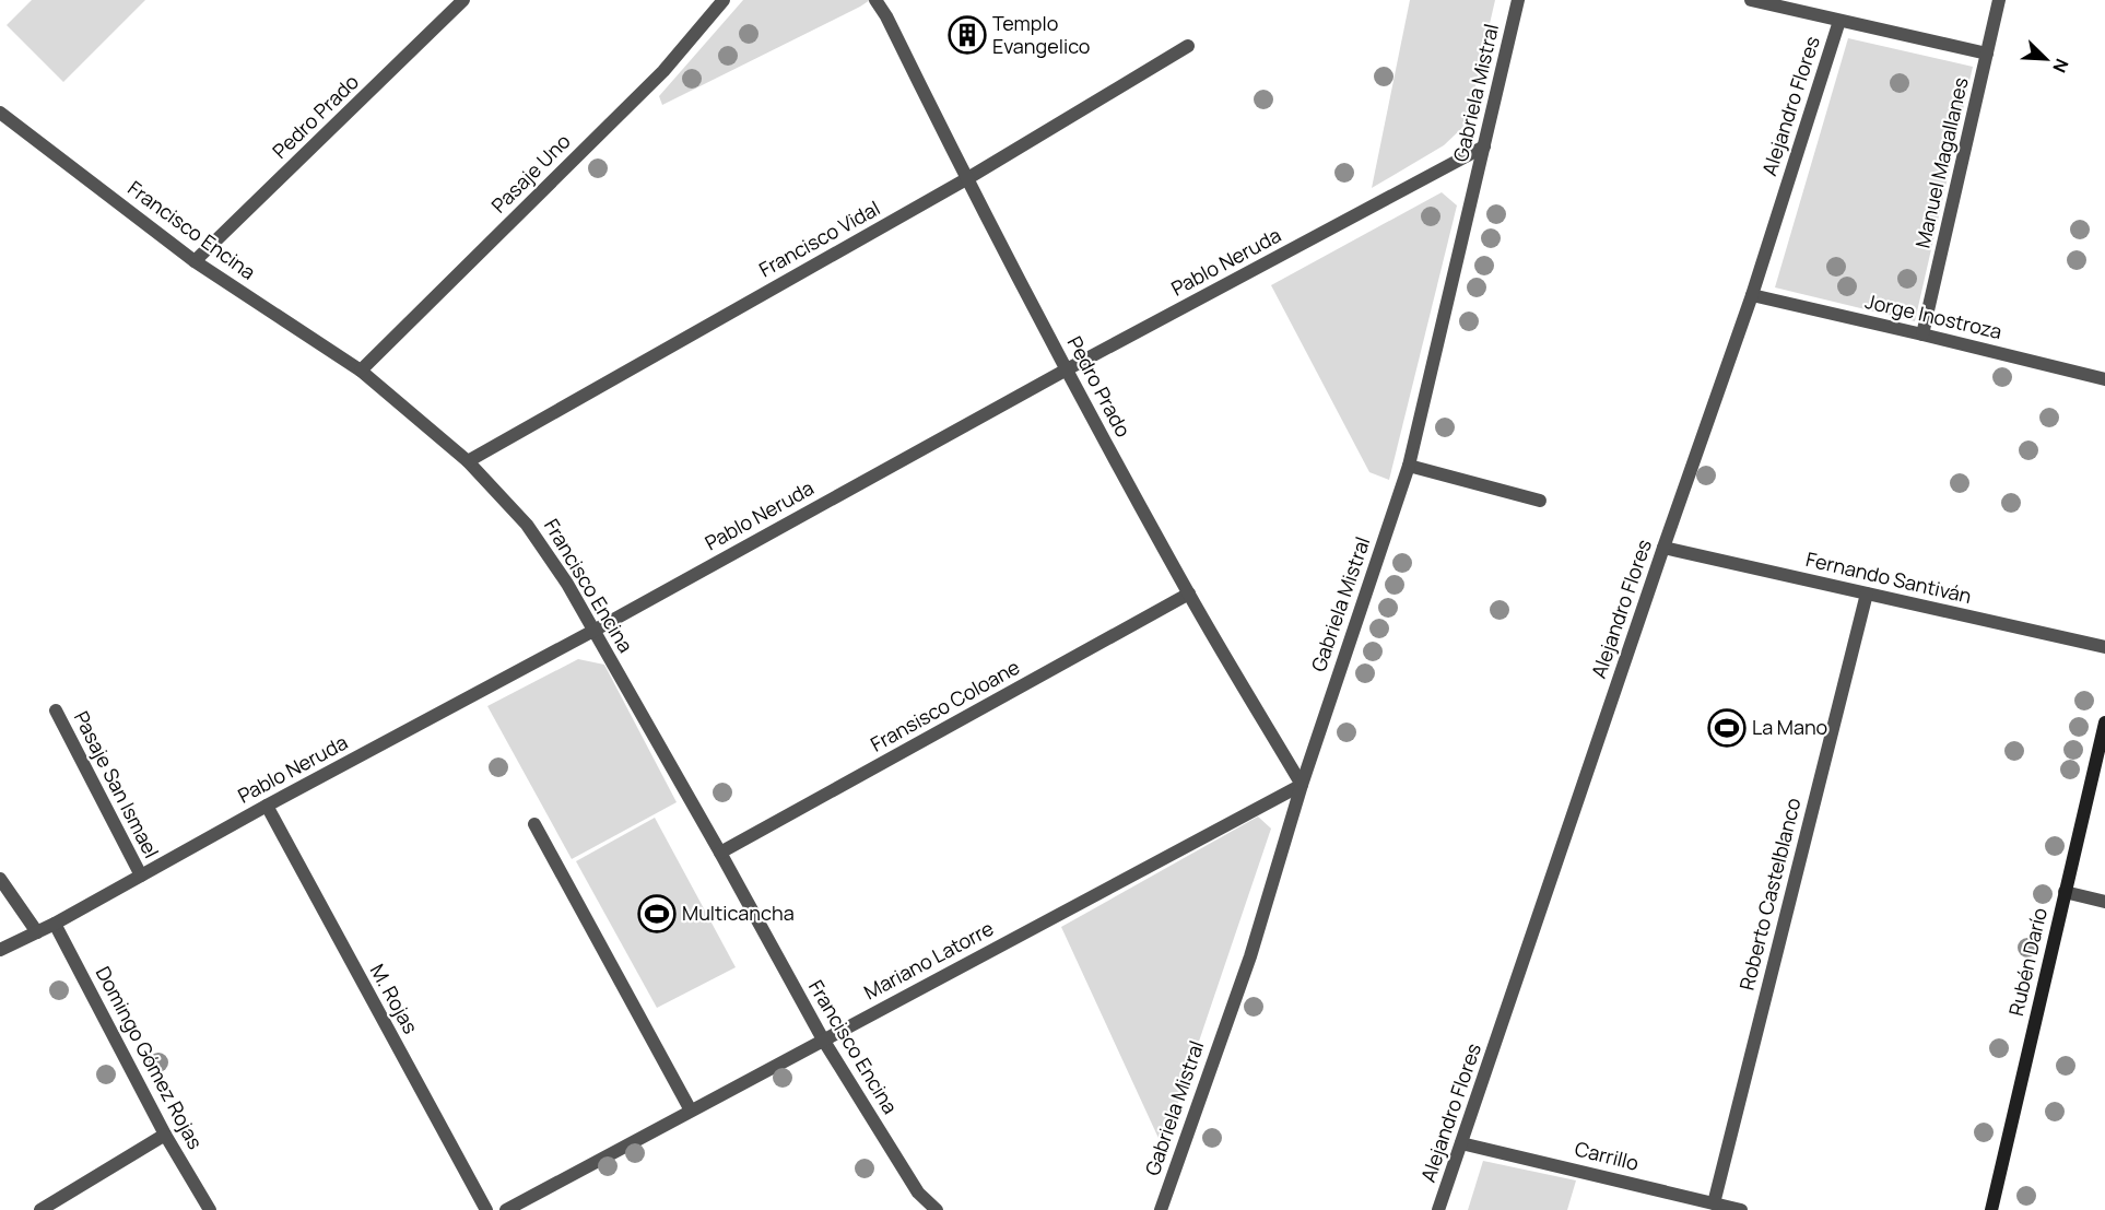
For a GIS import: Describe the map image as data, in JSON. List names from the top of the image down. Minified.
{"streets":{"street":["Gabriela Mistral","Alejandro Flores","Pedro Prado","Manuel Magallanes","Pasaje Uno","Francisco Encina","Francisco Vidal","Pablo Neruda","Jorge Inostroza","Fernando Santiván","Fransisco Coloane","Pasaje San Ismael","Roberto Castelblanco","Mariano Latorre","Rubén Darío","M. Rojas","Domingo Gómez Rojas","Carrillo"]},"crossings":[["Gabriela Mistral","Pedro Prado"],["Gabriela Mistral","Pablo Neruda"],["Gabriela Mistral","Mariano Latorre"],["Alejandro Flores","Jorge Inostroza"],["Alejandro Flores","Fernando Santiván"],["Alejandro Flores","Carrillo"],["Pedro Prado","Francisco Encina"],["Pedro Prado","Francisco Vidal"],["Pedro Prado","Pablo Neruda"],["Pedro Prado","Fransisco Coloane"],["Pedro Prado","Mariano Latorre"],["Manuel Magallanes","Jorge Inostroza"],["Pasaje Uno","Francisco Encina"],["Francisco Encina","Francisco Vidal"],["Francisco Encina","Pablo Neruda"],["Francisco Encina","Fransisco Coloane"],["Francisco Encina","Mariano Latorre"],["Pablo Neruda","Pasaje San Ismael"],["Pablo Neruda","M. Rojas"],["Pablo Neruda","Domingo Gómez Rojas"],["Fernando Santiván","Roberto Castelblanco"],["Roberto Castelblanco","Carrillo"]],"places":{"building":["Templo Evangelico"],"sports":["La Mano","Multicancha"]},"north":"bottom right"}
